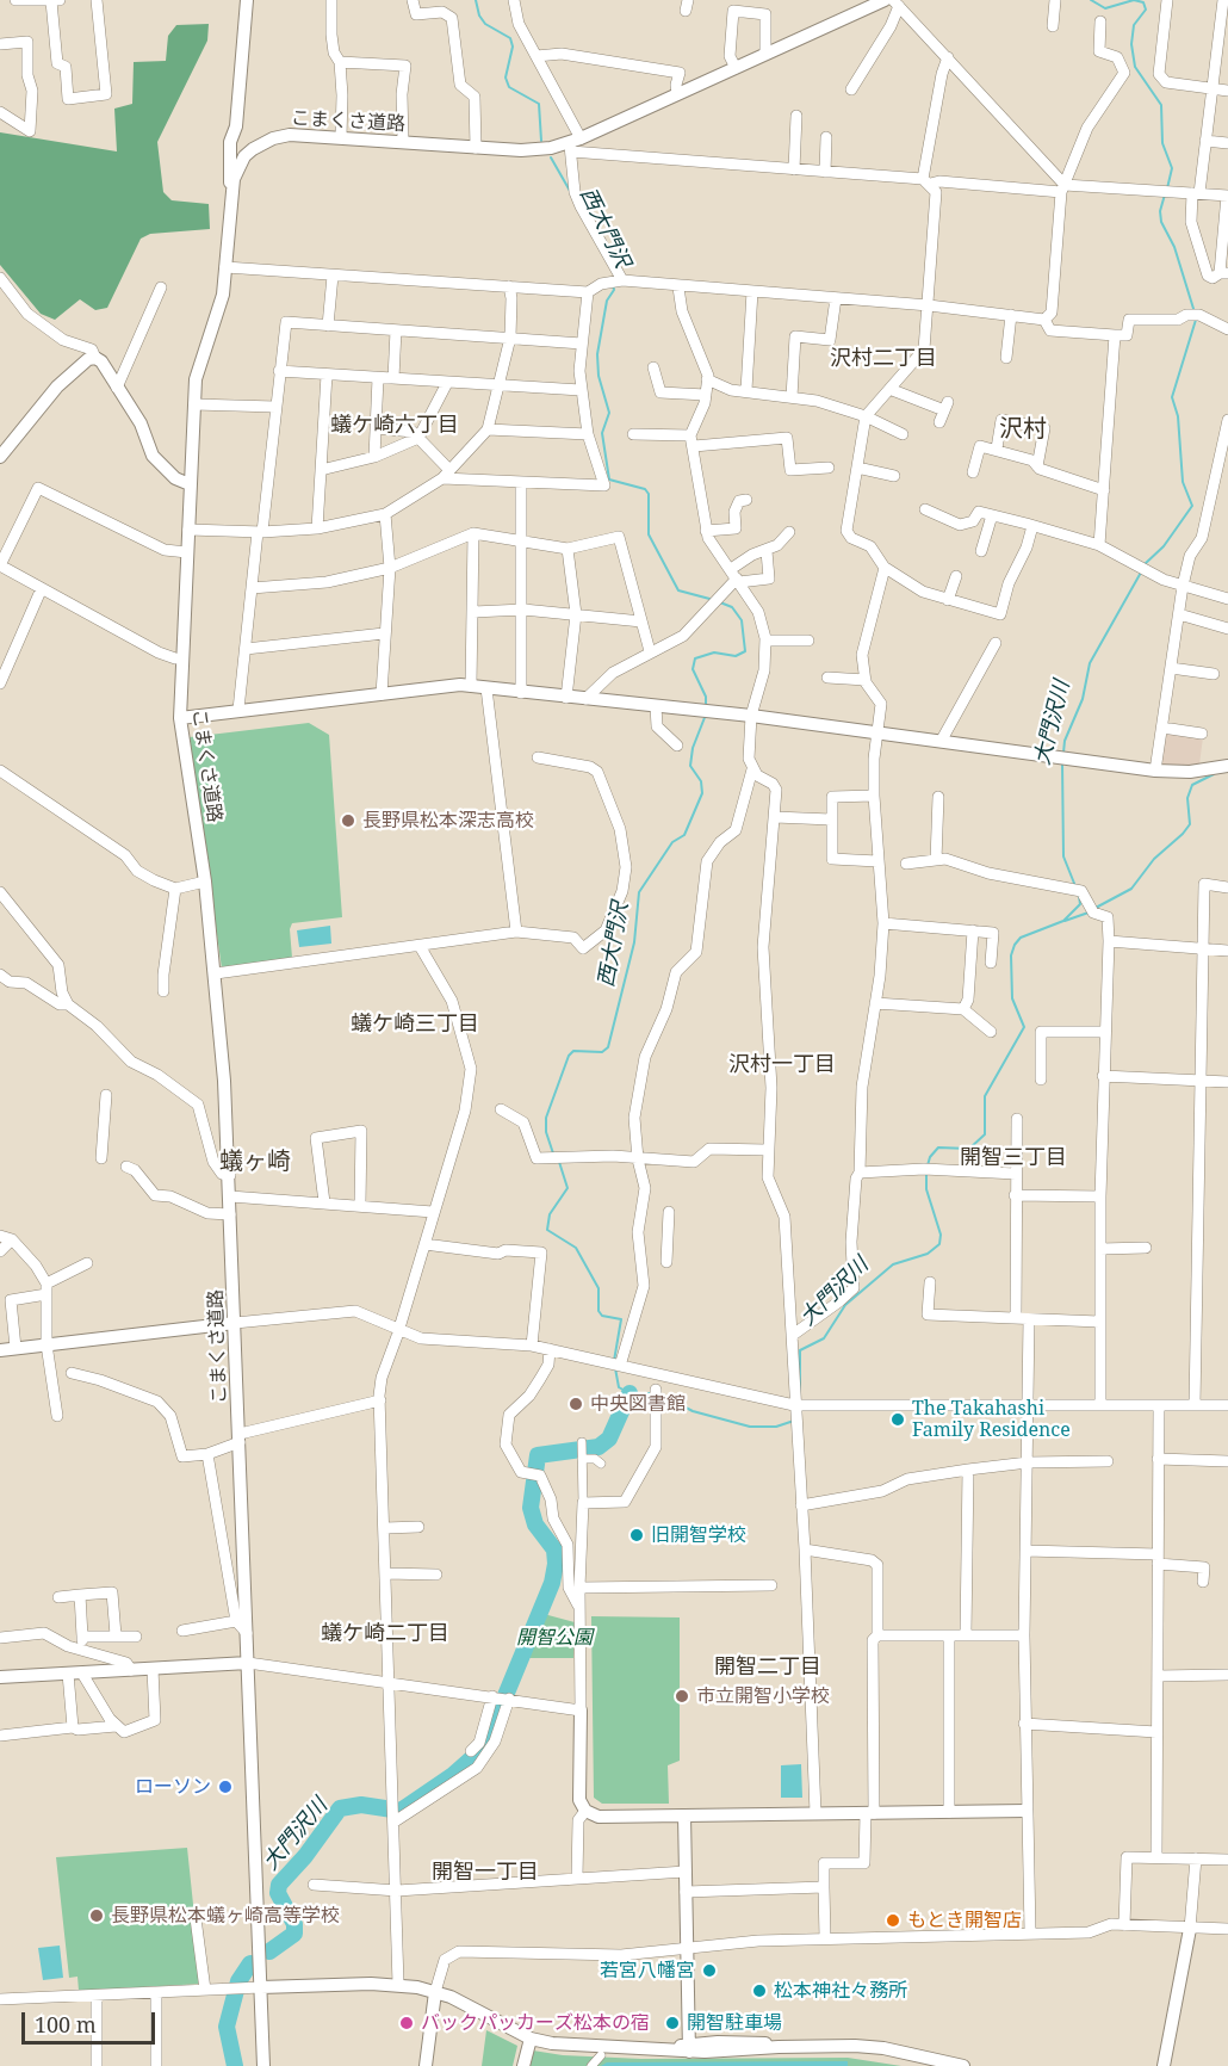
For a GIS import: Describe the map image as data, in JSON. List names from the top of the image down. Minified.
{"streets":{"street":["こまくさ道路"]},"districts":["沢村二丁目","蟻ケ崎六丁目","沢村","蟻ケ崎三丁目","沢村一丁目","開智三丁目","蟻ヶ崎","蟻ケ崎二丁目","開智二丁目","開智一丁目"],"water":["西大門沢","大門沢川"],"parks":["開智公園"],"places":["長野県松本深志高校","中央図書館","The Takahashi Family Residence","旧開智学校","市立開智小学校","ローソン","長野県松本蟻ヶ崎高等学校","もとき開智店","若宮八幡宮","松本神社々務所","バックパッカーズ松本の宿","開智駐車場"],"scale_bar":"100 m"}
